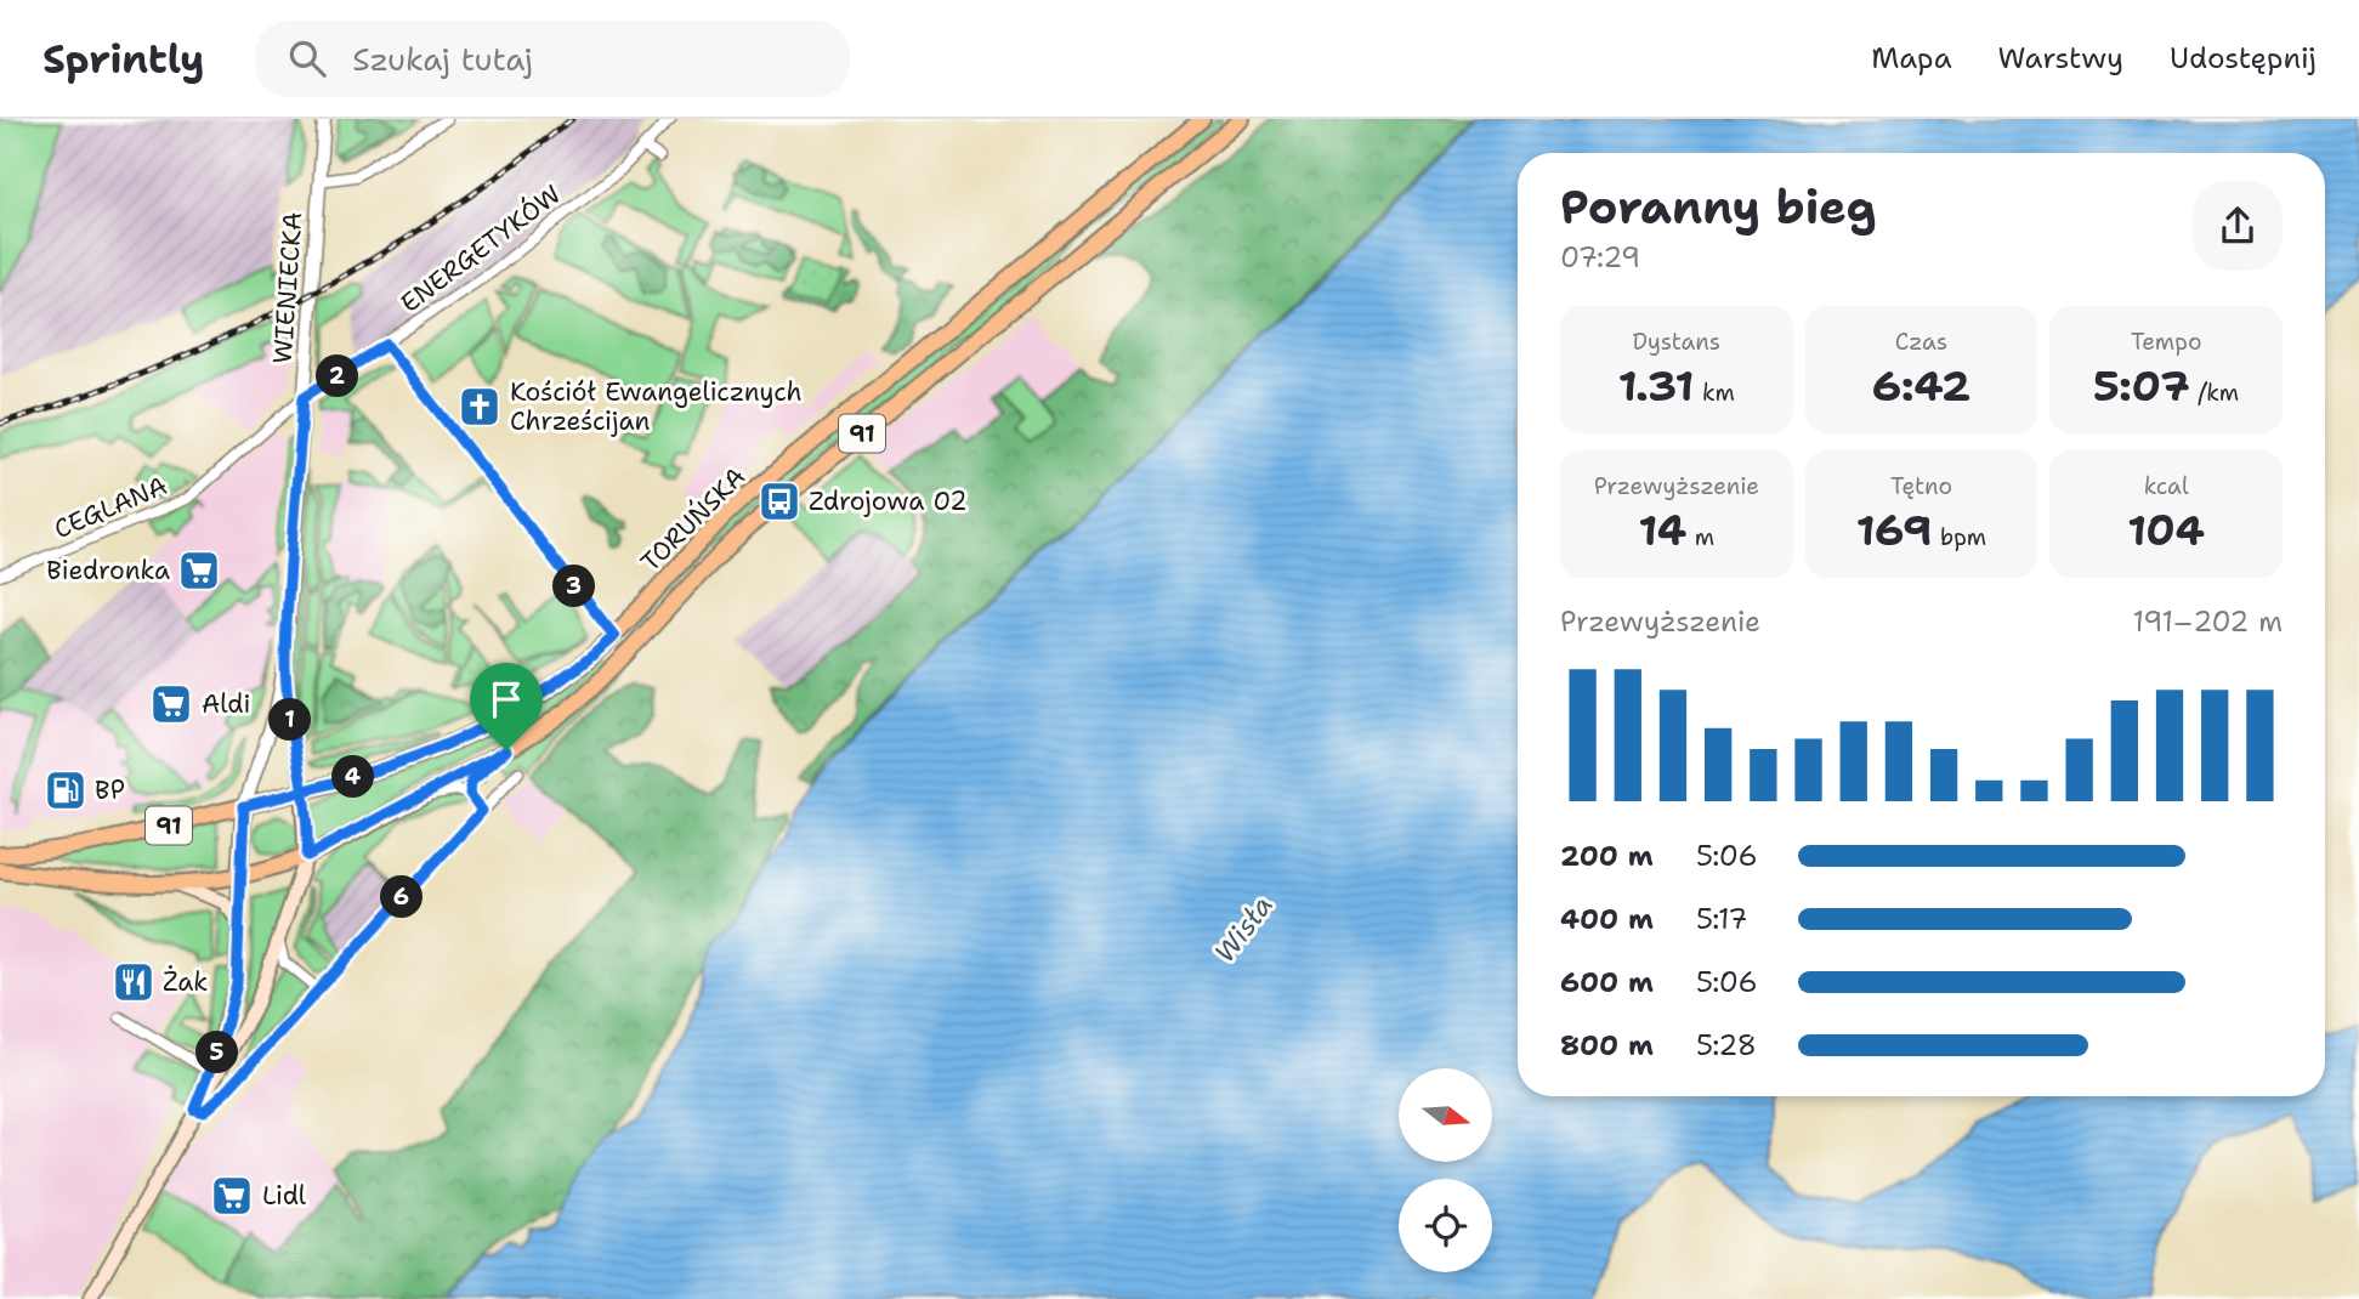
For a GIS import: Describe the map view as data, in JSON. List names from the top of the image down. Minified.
{"streets":{"main road":["91","TORUŃSKA"],"street":["ENERGETYKÓW","WIENIECKA","CEGLANA"]},"crossings":[["ENERGETYKÓW","WIENIECKA"],["ENERGETYKÓW","CEGLANA"],["WIENIECKA","91"],["WIENIECKA","CEGLANA"],["WIENIECKA","TORUŃSKA"],["91","TORUŃSKA"]],"water":["Wisła"],"places":{"church":["Kościół Ewangelicznych Chrześcijan"],"bus stop":["Zdrojowa 02"],"supermarket":["Biedronka","Aldi","Lidl"],"fuel station":["BP"],"restaurant":["Żak"]},"north":"right","page":{"header":"Sprintly","search":"Szukaj tutaj","nav":["Mapa","Warstwy","Udostępnij"],"heading":["Poranny bieg","07:29"],"stats":[["Dystans","1.31 km"],["Czas","6:42"],["Tempo","5:07 /km"],["Przewyższenie","14 m"],["Tętno","169 bpm"],["kcal","104"]],"pins":["2","3","1","4","6","5"],"chart":["Przewyższenie","191–202 m"],"list":[{"name":"200 m","note":"5:06"},{"name":"400 m","note":"5:17"},{"name":"600 m","note":"5:06"},{"name":"800 m","note":"5:28"}]}}
